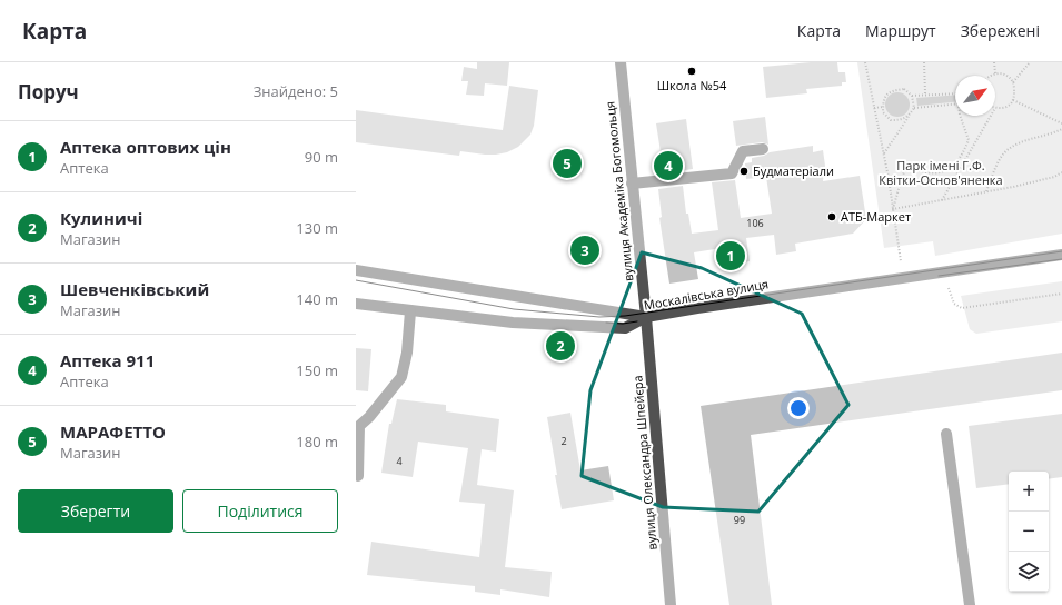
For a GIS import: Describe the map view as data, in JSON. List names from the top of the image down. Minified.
{"streets":{"street":["вулиця Академіка Богомольця","Москалівська вулиця","вулиця Олександра Шпейєра"]},"crossings":[["вулиця Академіка Богомольця","Москалівська вулиця"],["вулиця Академіка Богомольця","вулиця Олександра Шпейєра"],["Москалівська вулиця","вулиця Олександра Шпейєра"]],"parks":["Парк імені Г.Ф. Квітки-Основ'яненка"],"places":["Школа №54","Будматеріали","АТБ-Маркет"],"house_numbers":["106","2","4","99"],"north":"top right","page":{"header":"Карта","nav":["Карта","Маршрут","Збережені"],"heading":["Поруч","Знайдено: 5"],"list":[{"mark":"1","name":"Аптека оптових цін","note":"Аптека","value":"90 m"},{"mark":"2","name":"Кулиничі","note":"Магазин","value":"130 m"},{"mark":"3","name":"Шевченківський","note":"Магазин","value":"140 m"},{"mark":"4","name":"Аптека 911","note":"Аптека","value":"150 m"},{"mark":"5","name":"МАРАФЕТТО","note":"Магазин","value":"180 m"}],"pins":["5","4","3","1","2"],"map_buttons":["+","−"],"buttons":["Зберегти","Поділитися"]}}
